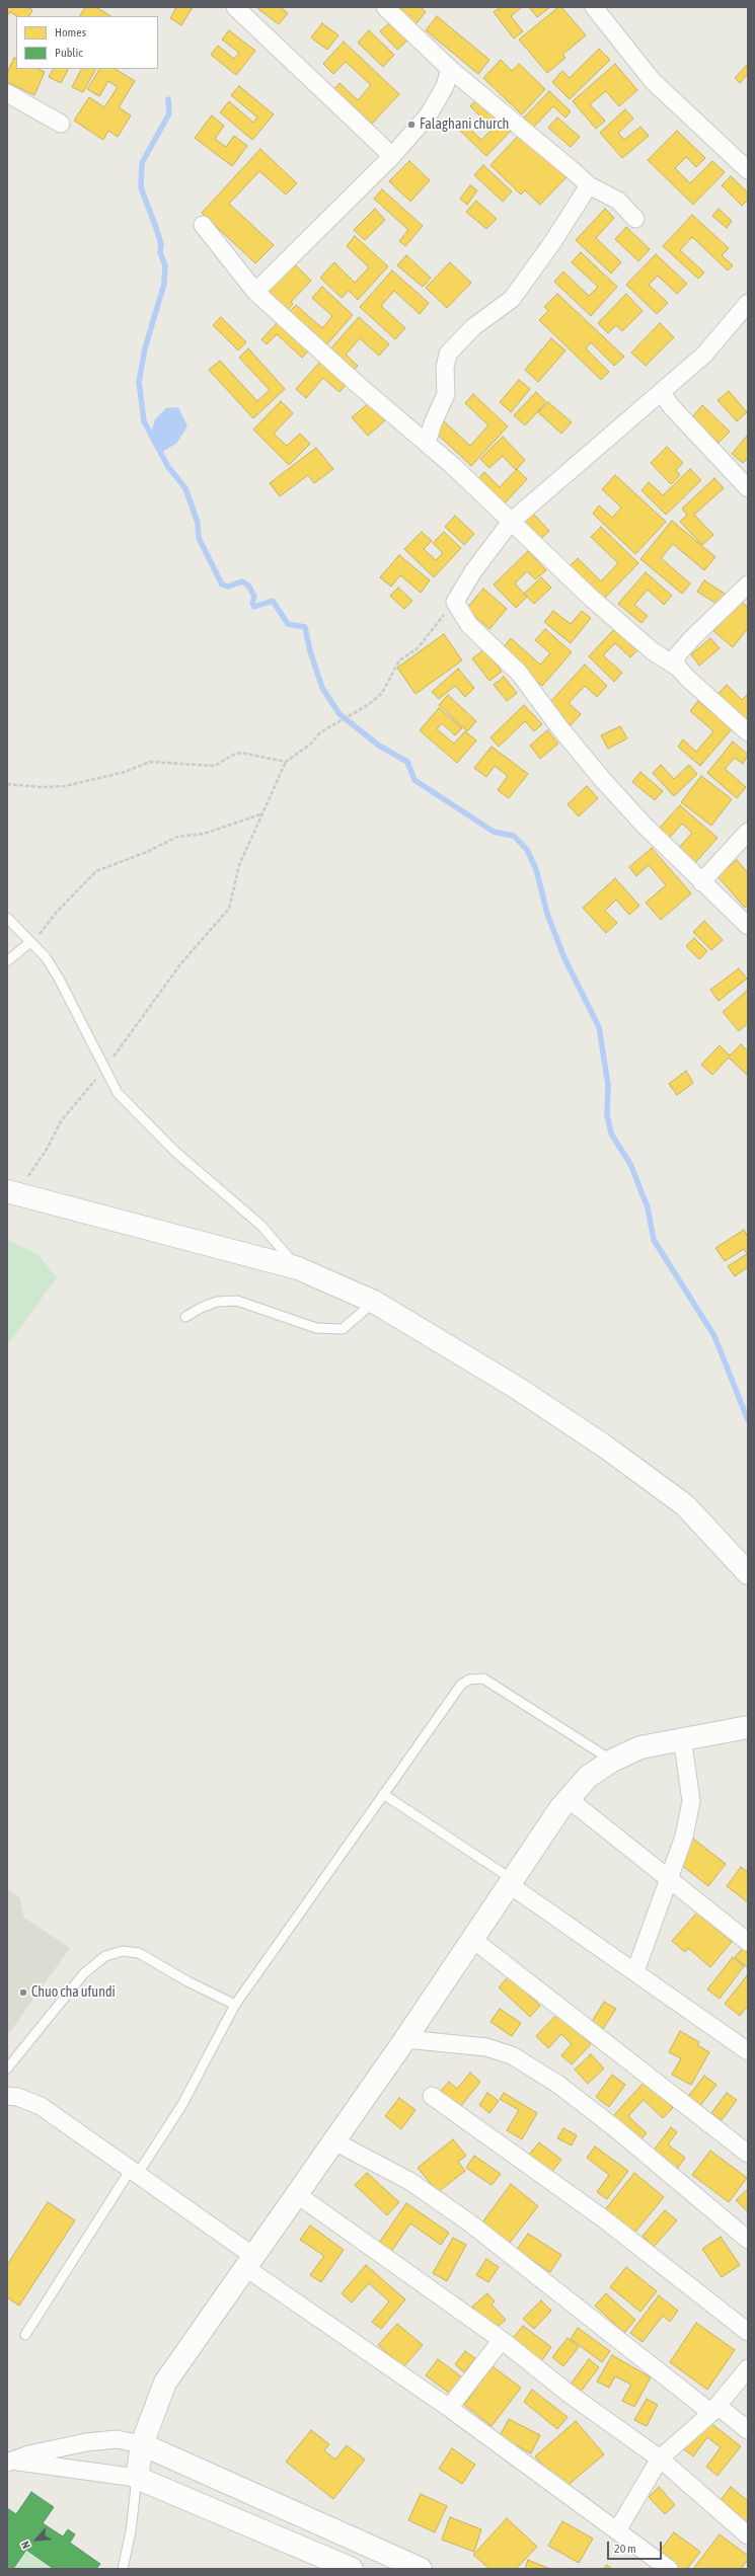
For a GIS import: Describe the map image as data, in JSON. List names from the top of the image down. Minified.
{"places":["Falaghani church","Chuo cha ufundi"],"legend":["Homes","Public"],"scale_bar":"20 m","north":"bottom left"}
